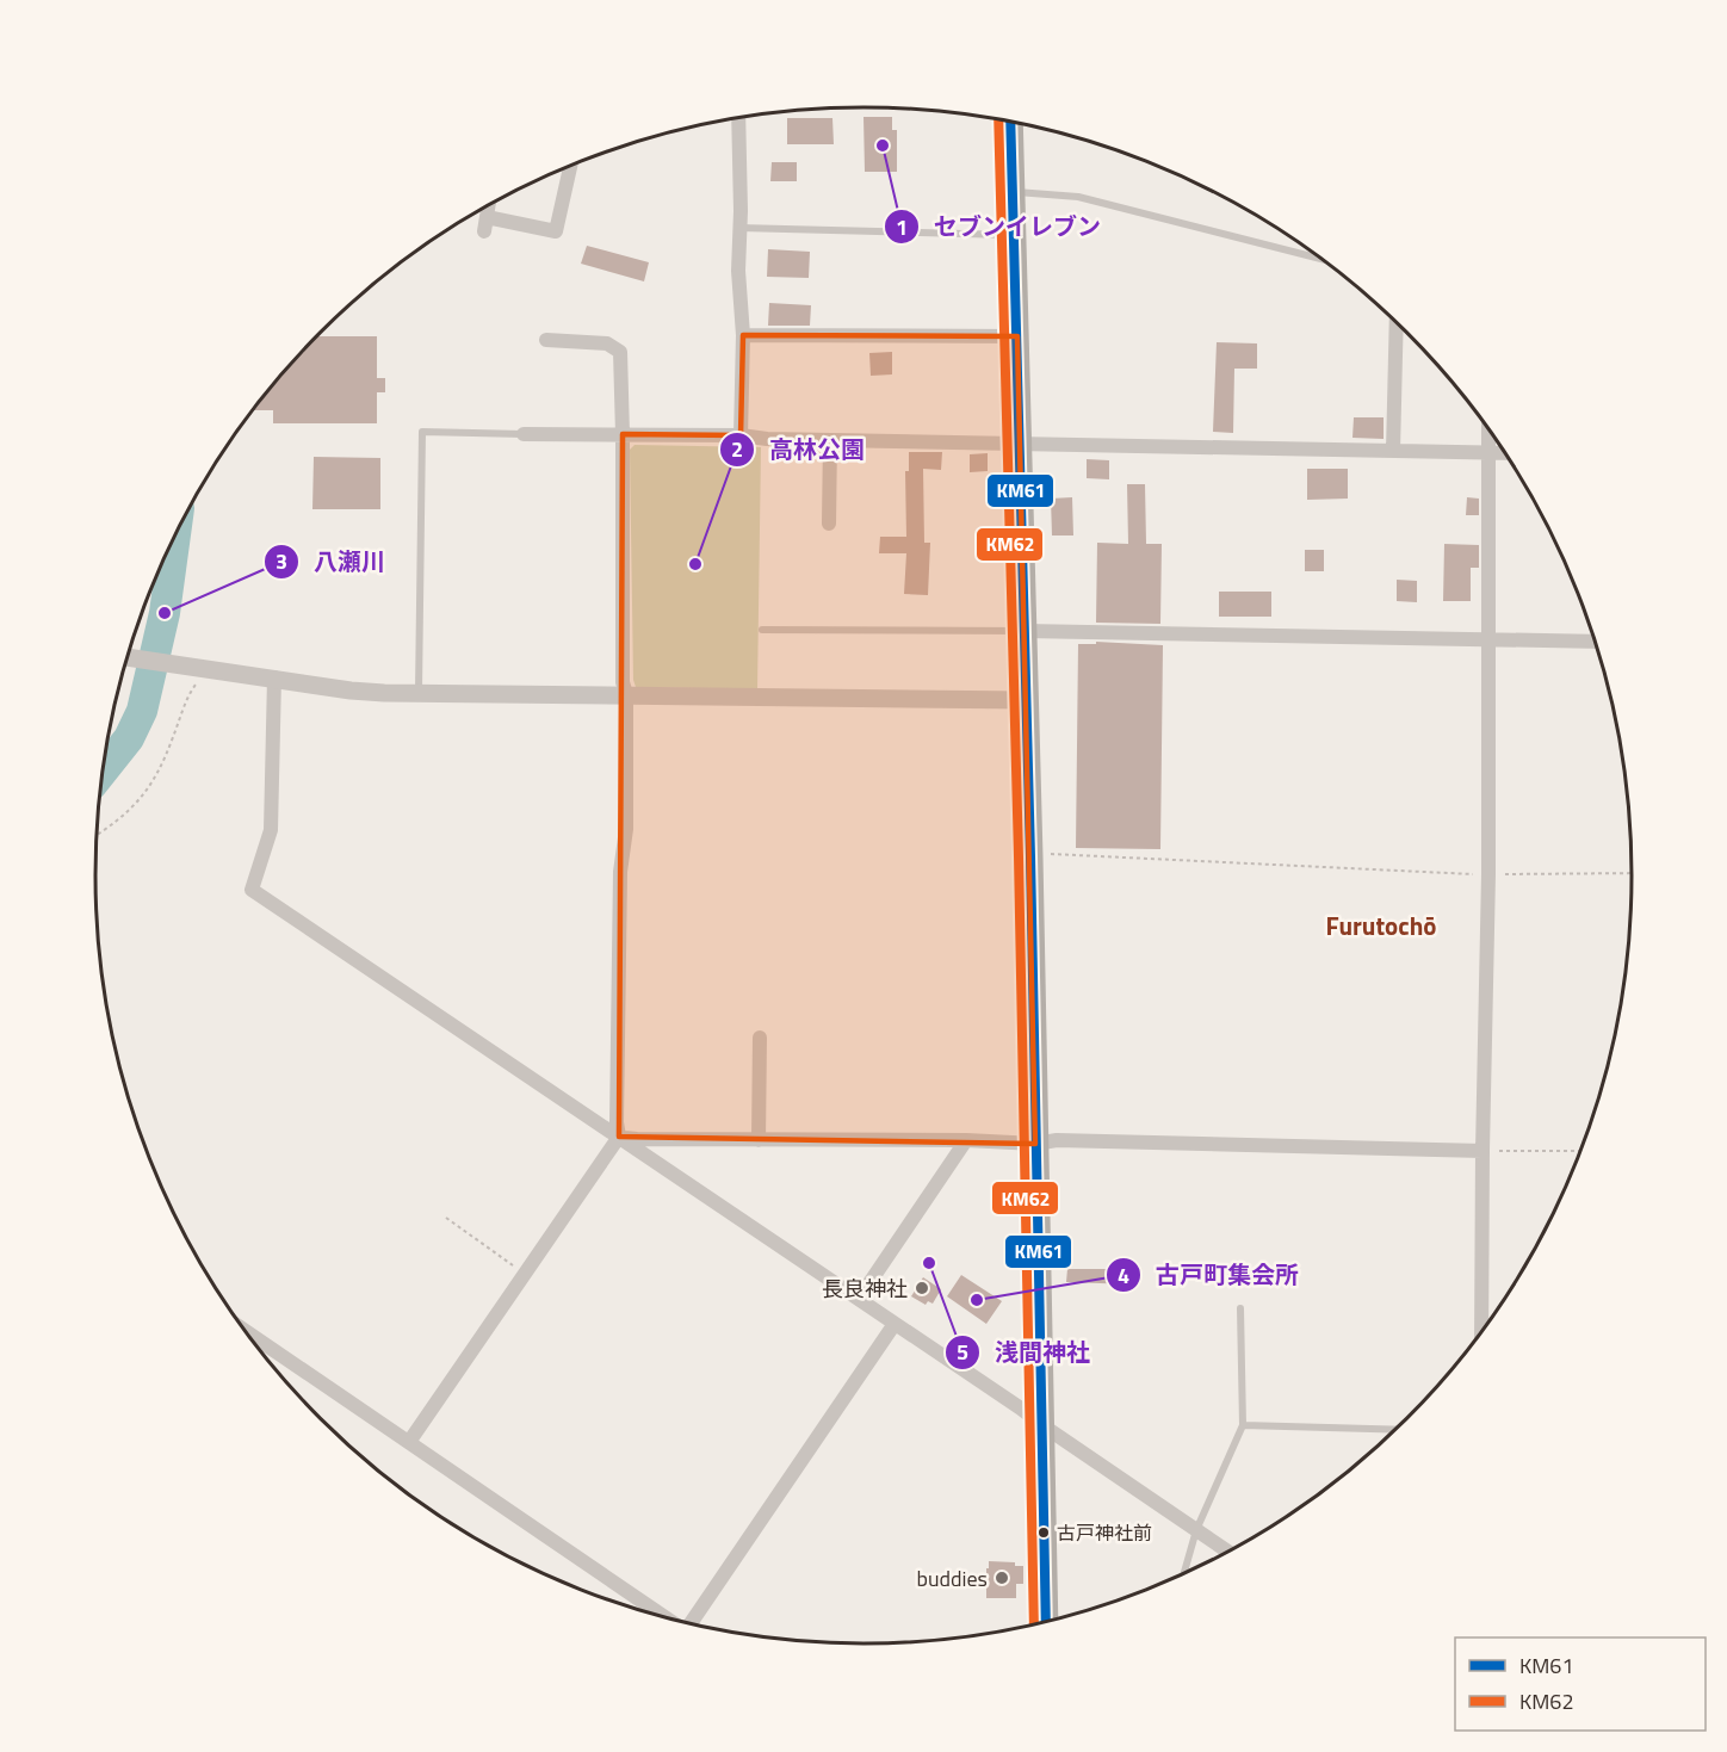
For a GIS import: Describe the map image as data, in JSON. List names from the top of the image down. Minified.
{"districts":["Furutochō"],"places":["セブンイレブン","高林公園","八瀬川","浅間神社","長良神社","古戸町集会所","古戸神社前","buddies"],"lines":["transit line KM62","transit line KM61"],"legend":["KM61","KM62"]}
